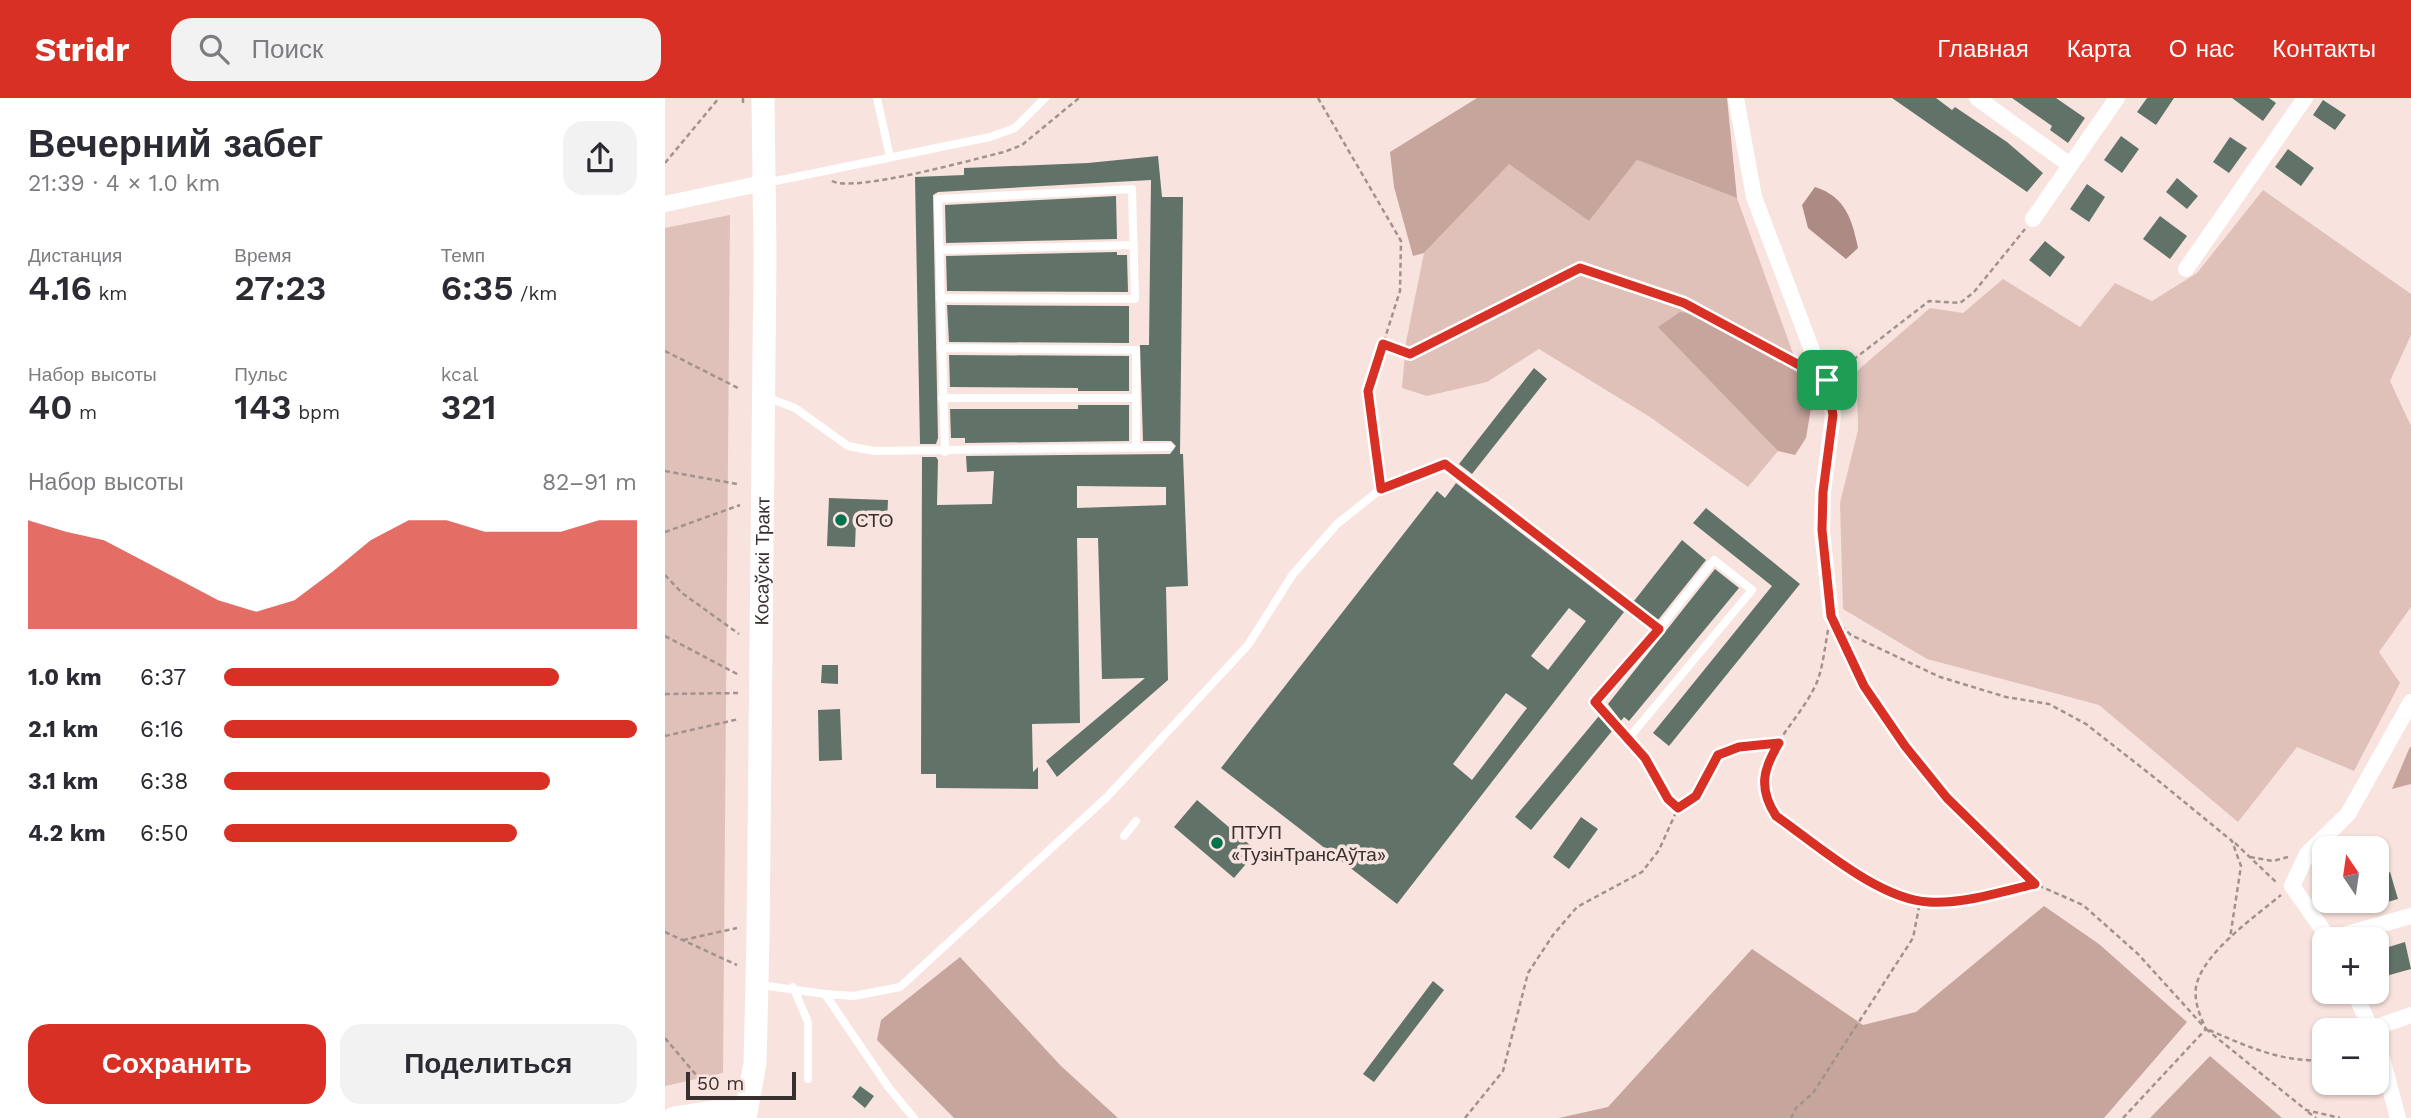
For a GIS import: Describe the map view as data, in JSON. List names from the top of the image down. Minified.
{"streets":{"main road":["Косаўскі Тракт"]},"places":["СТО","ПТУП «ТузінТрансАўта»"],"scale_bar":"50 m","north":"top","page":{"header":"Stridr","search":"Поиск","nav":["Главная","Карта","О нас","Контакты"],"heading":["Вечерний забег","21:39 · 4 × 1.0 km"],"stats":[["Дистанция","4.16 km"],["Время","27:23"],["Темп","6:35 /km"],["Набор высоты","40 m"],["Пульс","143 bpm"],["kcal","321"]],"chart":["Набор высоты","82–91 m"],"list":[{"name":"1.0 km","note":"6:37"},{"name":"2.1 km","note":"6:16"},{"name":"3.1 km","note":"6:38"},{"name":"4.2 km","note":"6:50"}],"map_buttons":["+","−"],"buttons":["Сохранить","Поделиться"],"scale":"50 m"}}
